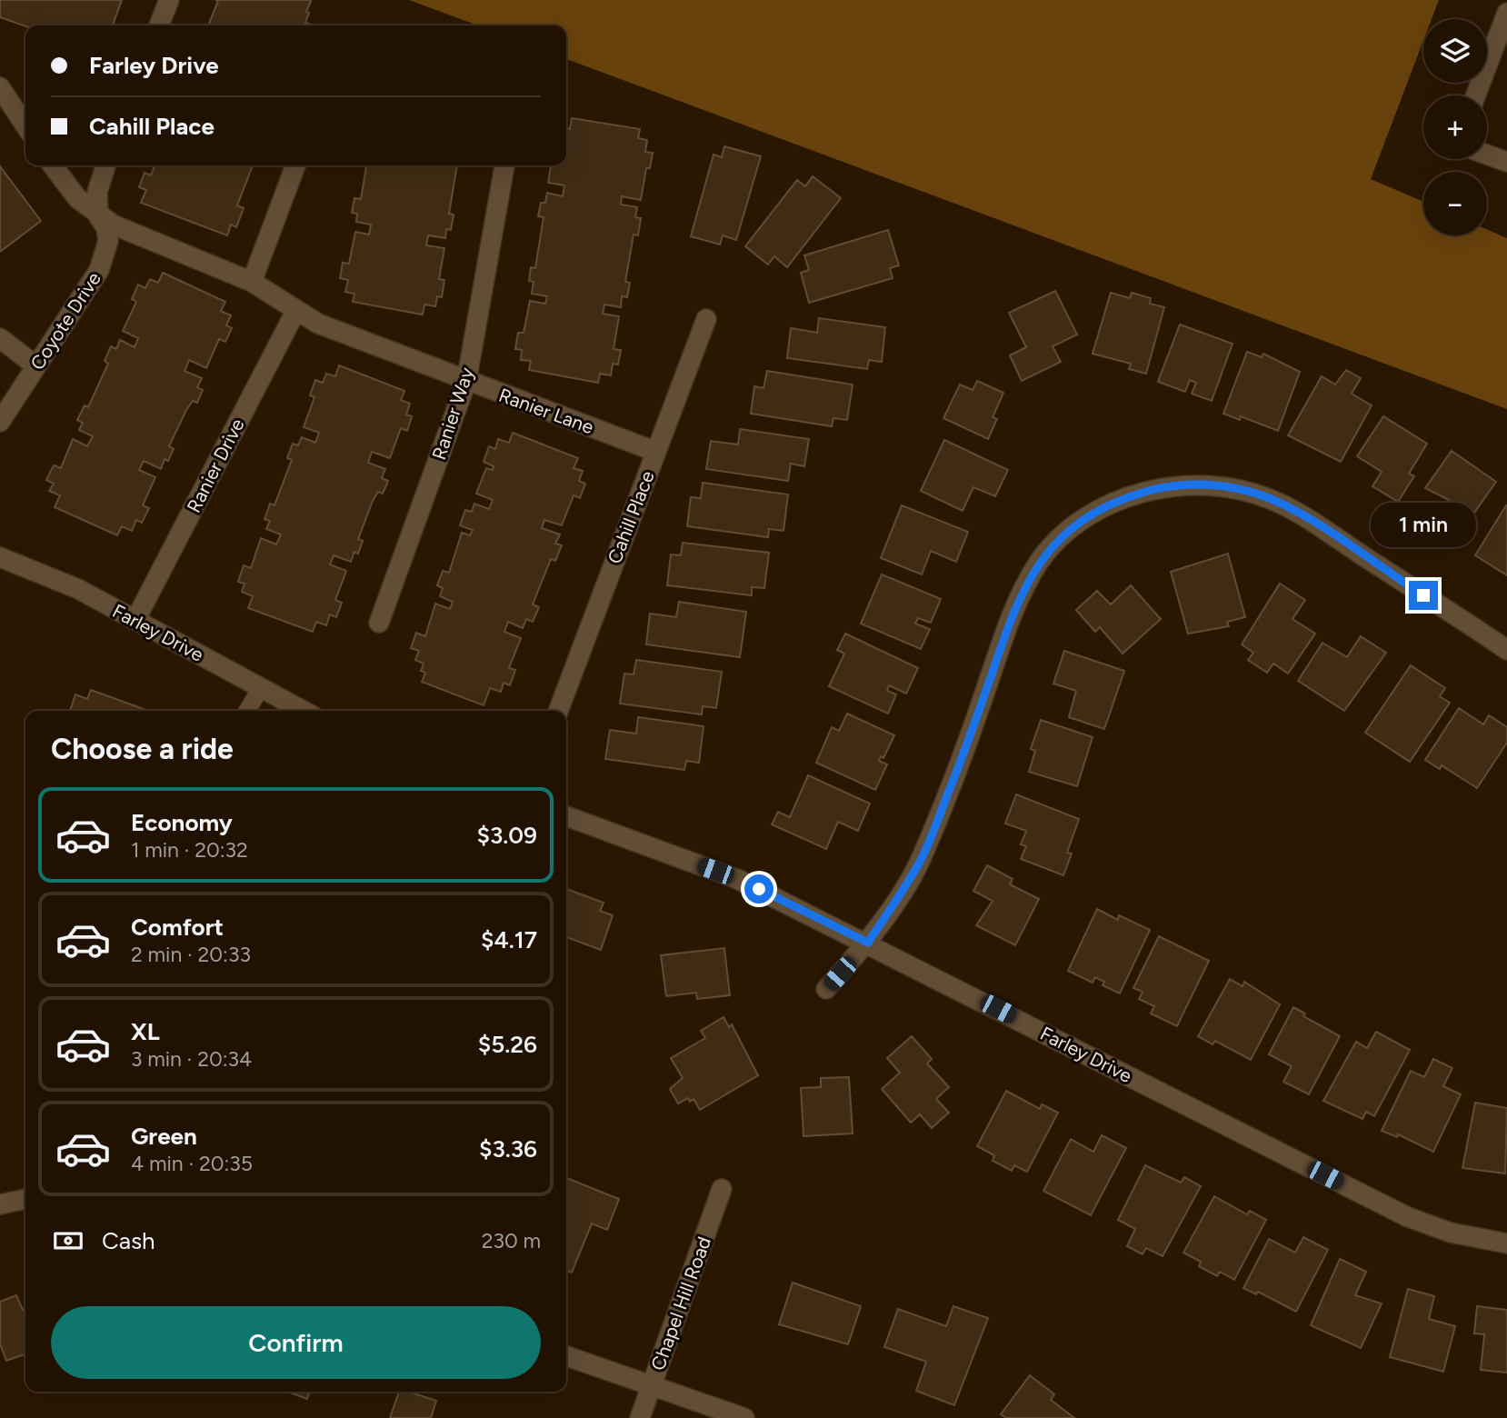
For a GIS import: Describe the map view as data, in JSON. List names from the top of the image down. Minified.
{"streets":{"street":["Coyote Drive","Ranier Lane","Ranier Way","Ranier Drive","Cahill Place","Farley Drive","Chapel Hill Road"]},"crossings":[["Ranier Lane","Ranier Way"],["Ranier Lane","Ranier Drive"],["Ranier Lane","Cahill Place"],["Ranier Drive","Farley Drive"]],"page":{"map_buttons":["+","−"],"banner":["Farley Drive","Cahill Place"],"bubble":"1 min","heading":"Choose a ride","list":[{"name":"Economy","note":"1 min · 20:32","value":"$3.09"},{"name":"Comfort","note":"2 min · 20:33","value":"$4.17"},{"name":"XL","note":"3 min · 20:34","value":"$5.26"},{"name":"Green","note":"4 min · 20:35","value":"$3.36"}],"pay":["Cash","230 m"],"buttons":"Confirm"}}
